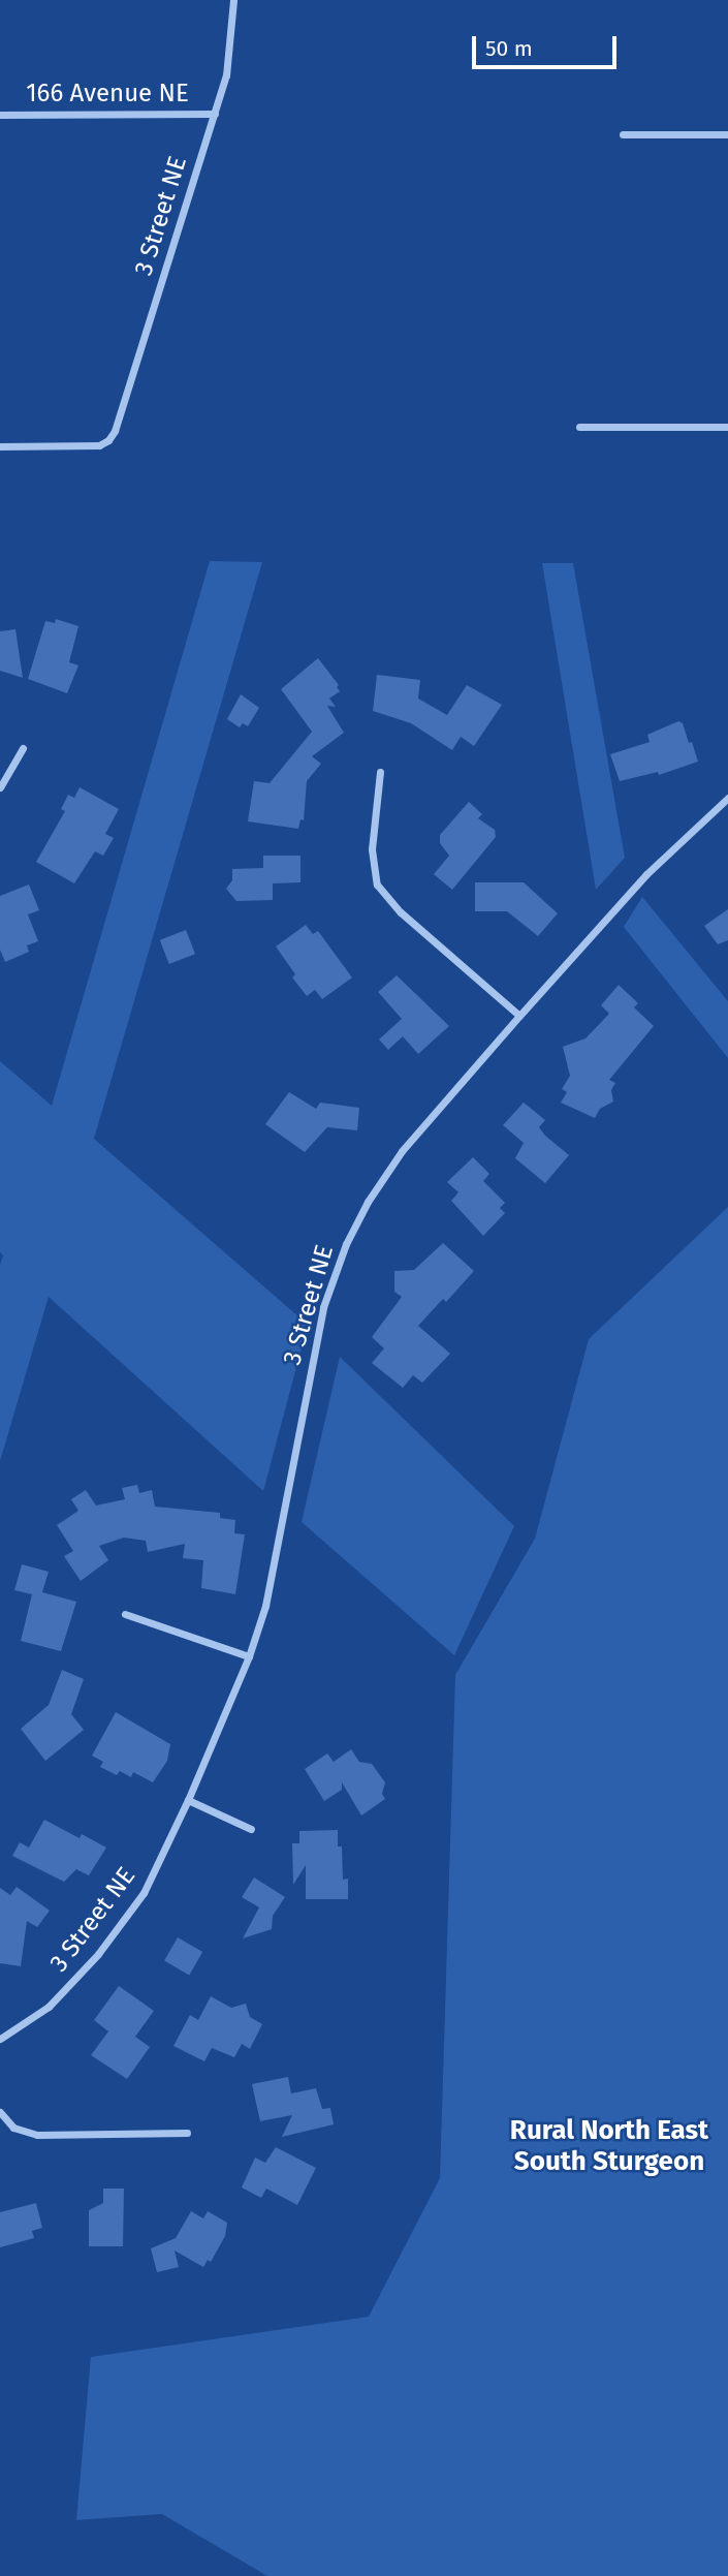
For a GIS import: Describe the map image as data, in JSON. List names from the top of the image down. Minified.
{"streets":{"street":["166 Avenue NE","3 Street NE"]},"crossings":[["166 Avenue NE","3 Street NE"]],"districts":["Rural North East South Sturgeon"],"scale_bar":"50 m"}
